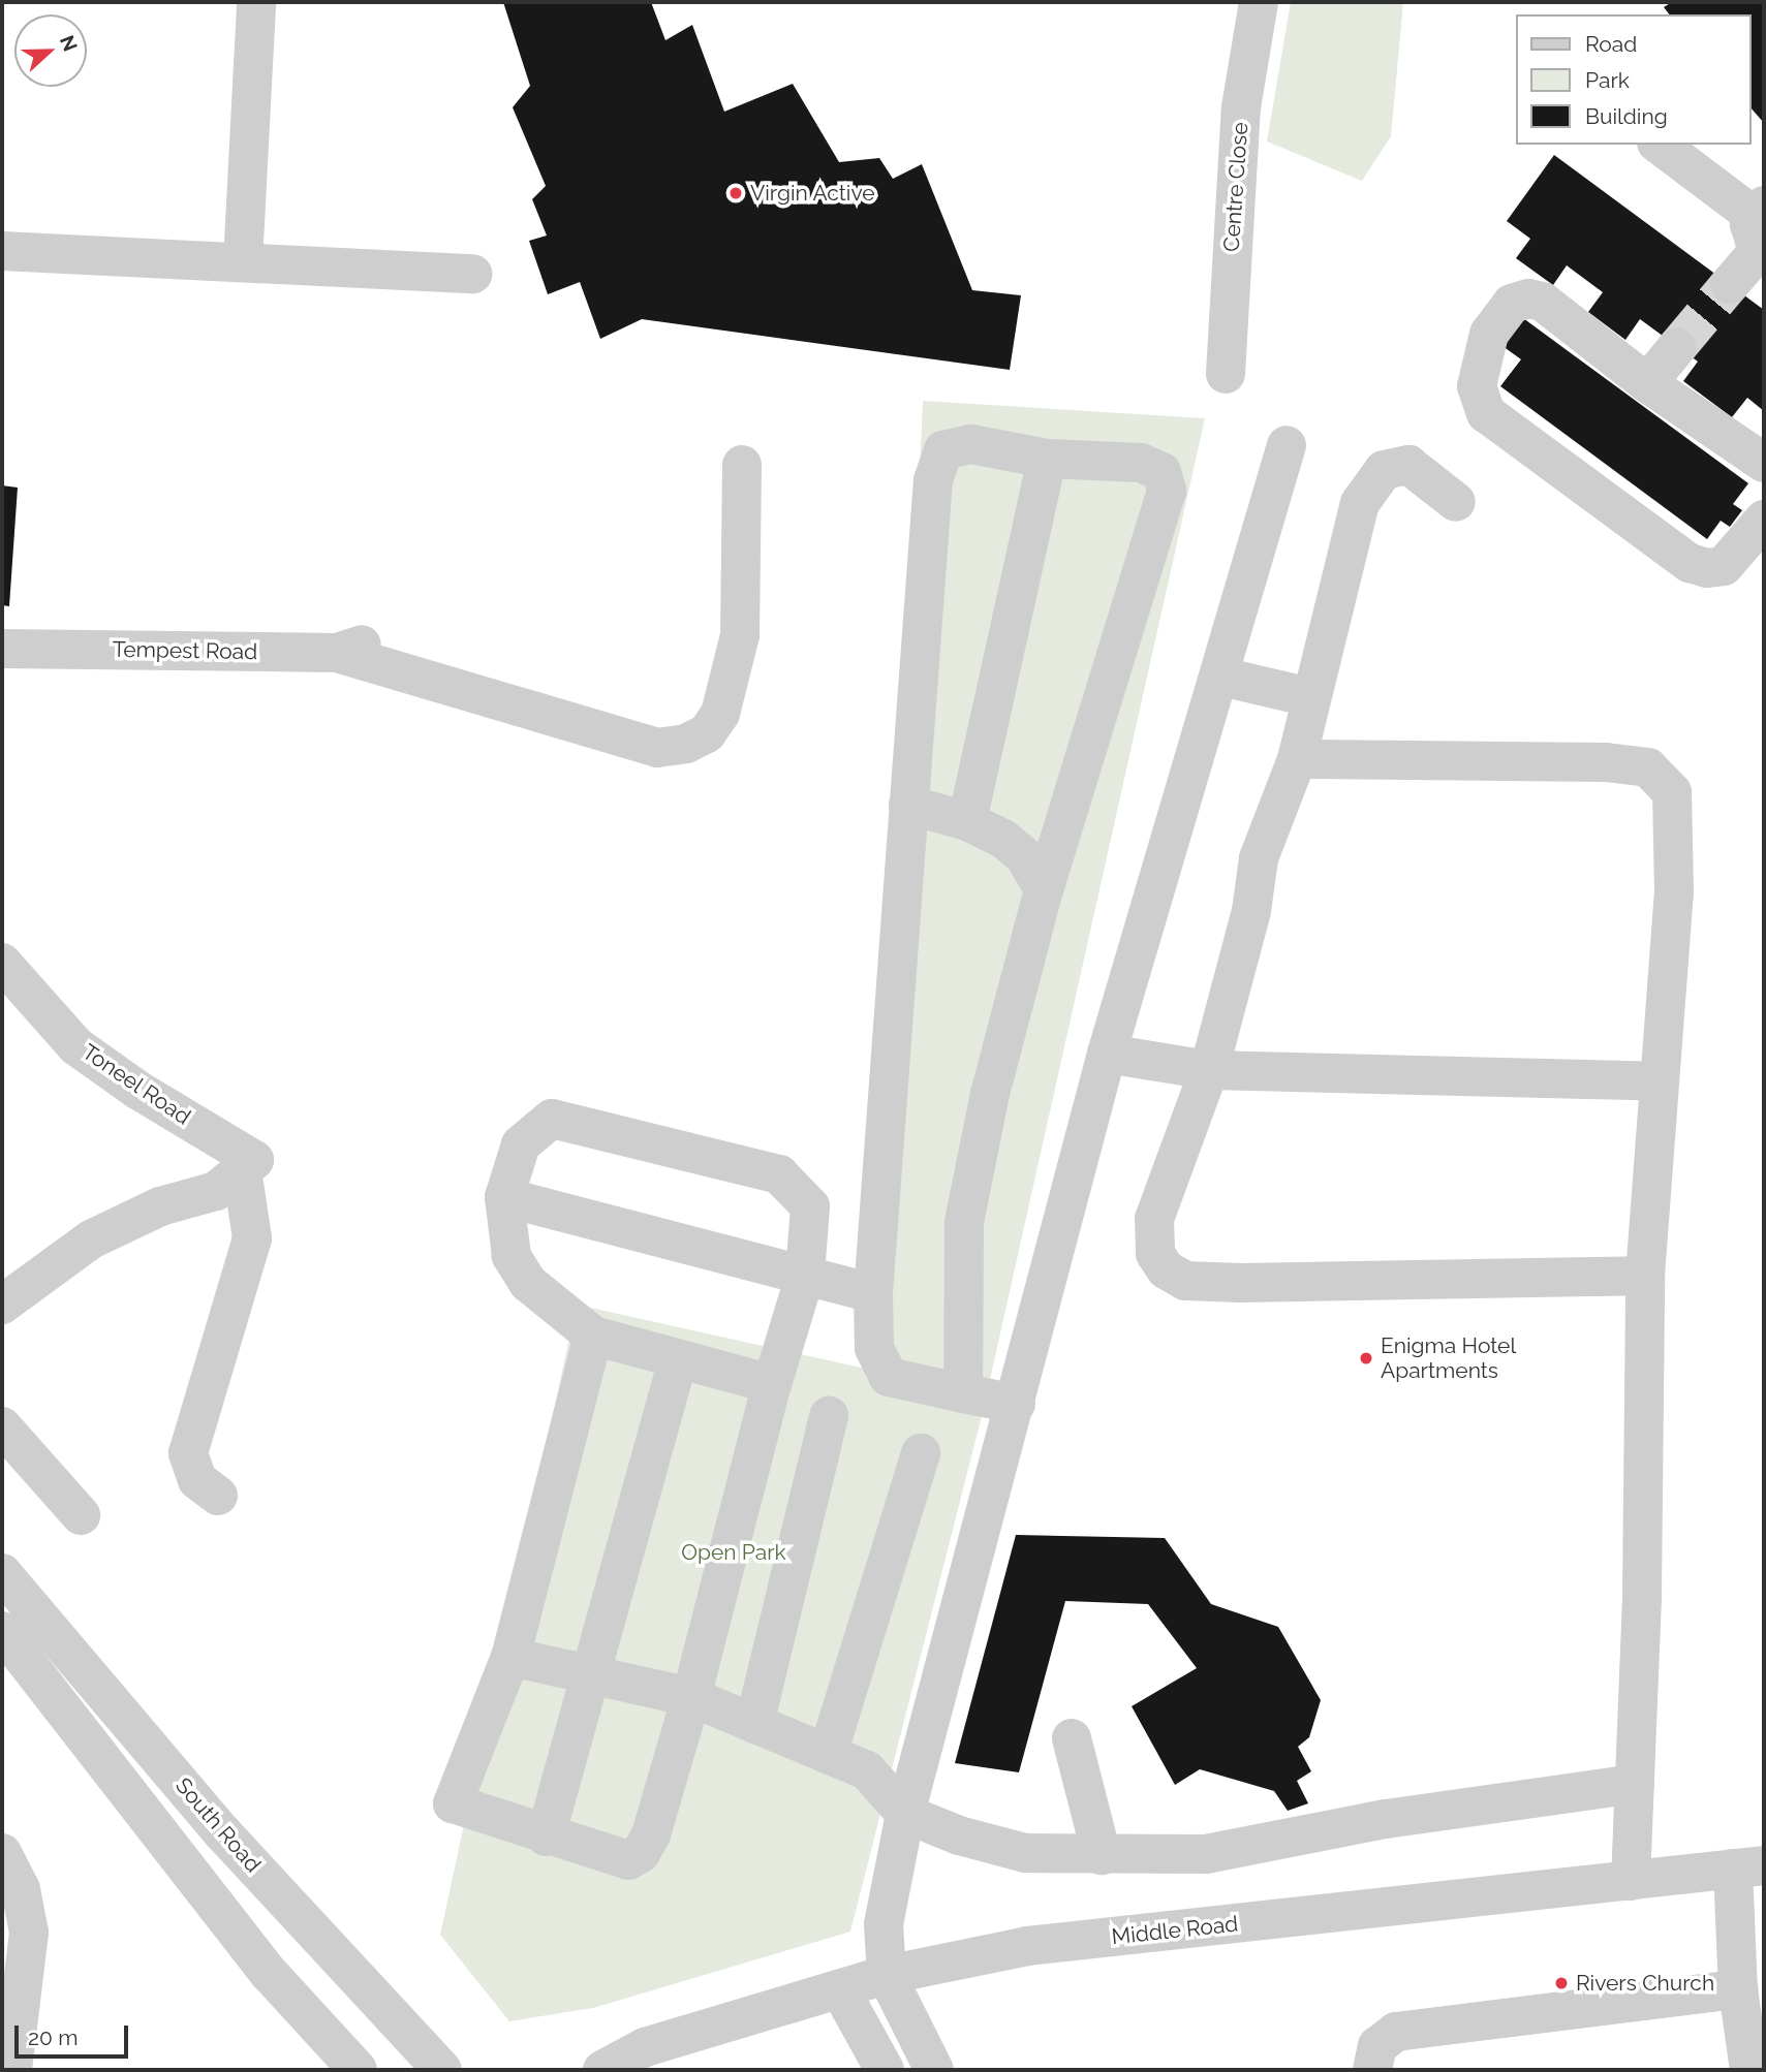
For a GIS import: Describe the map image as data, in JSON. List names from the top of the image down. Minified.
{"streets":{"street":["Centre Close","Tempest Road","Toneel Road","South Road","Middle Road"]},"parks":["Open Park"],"places":["Virgin Active","Enigma Hotel Apartments","Rivers Church"],"legend":["Road","Park","Building"],"scale_bar":"20 m","north":"right"}
